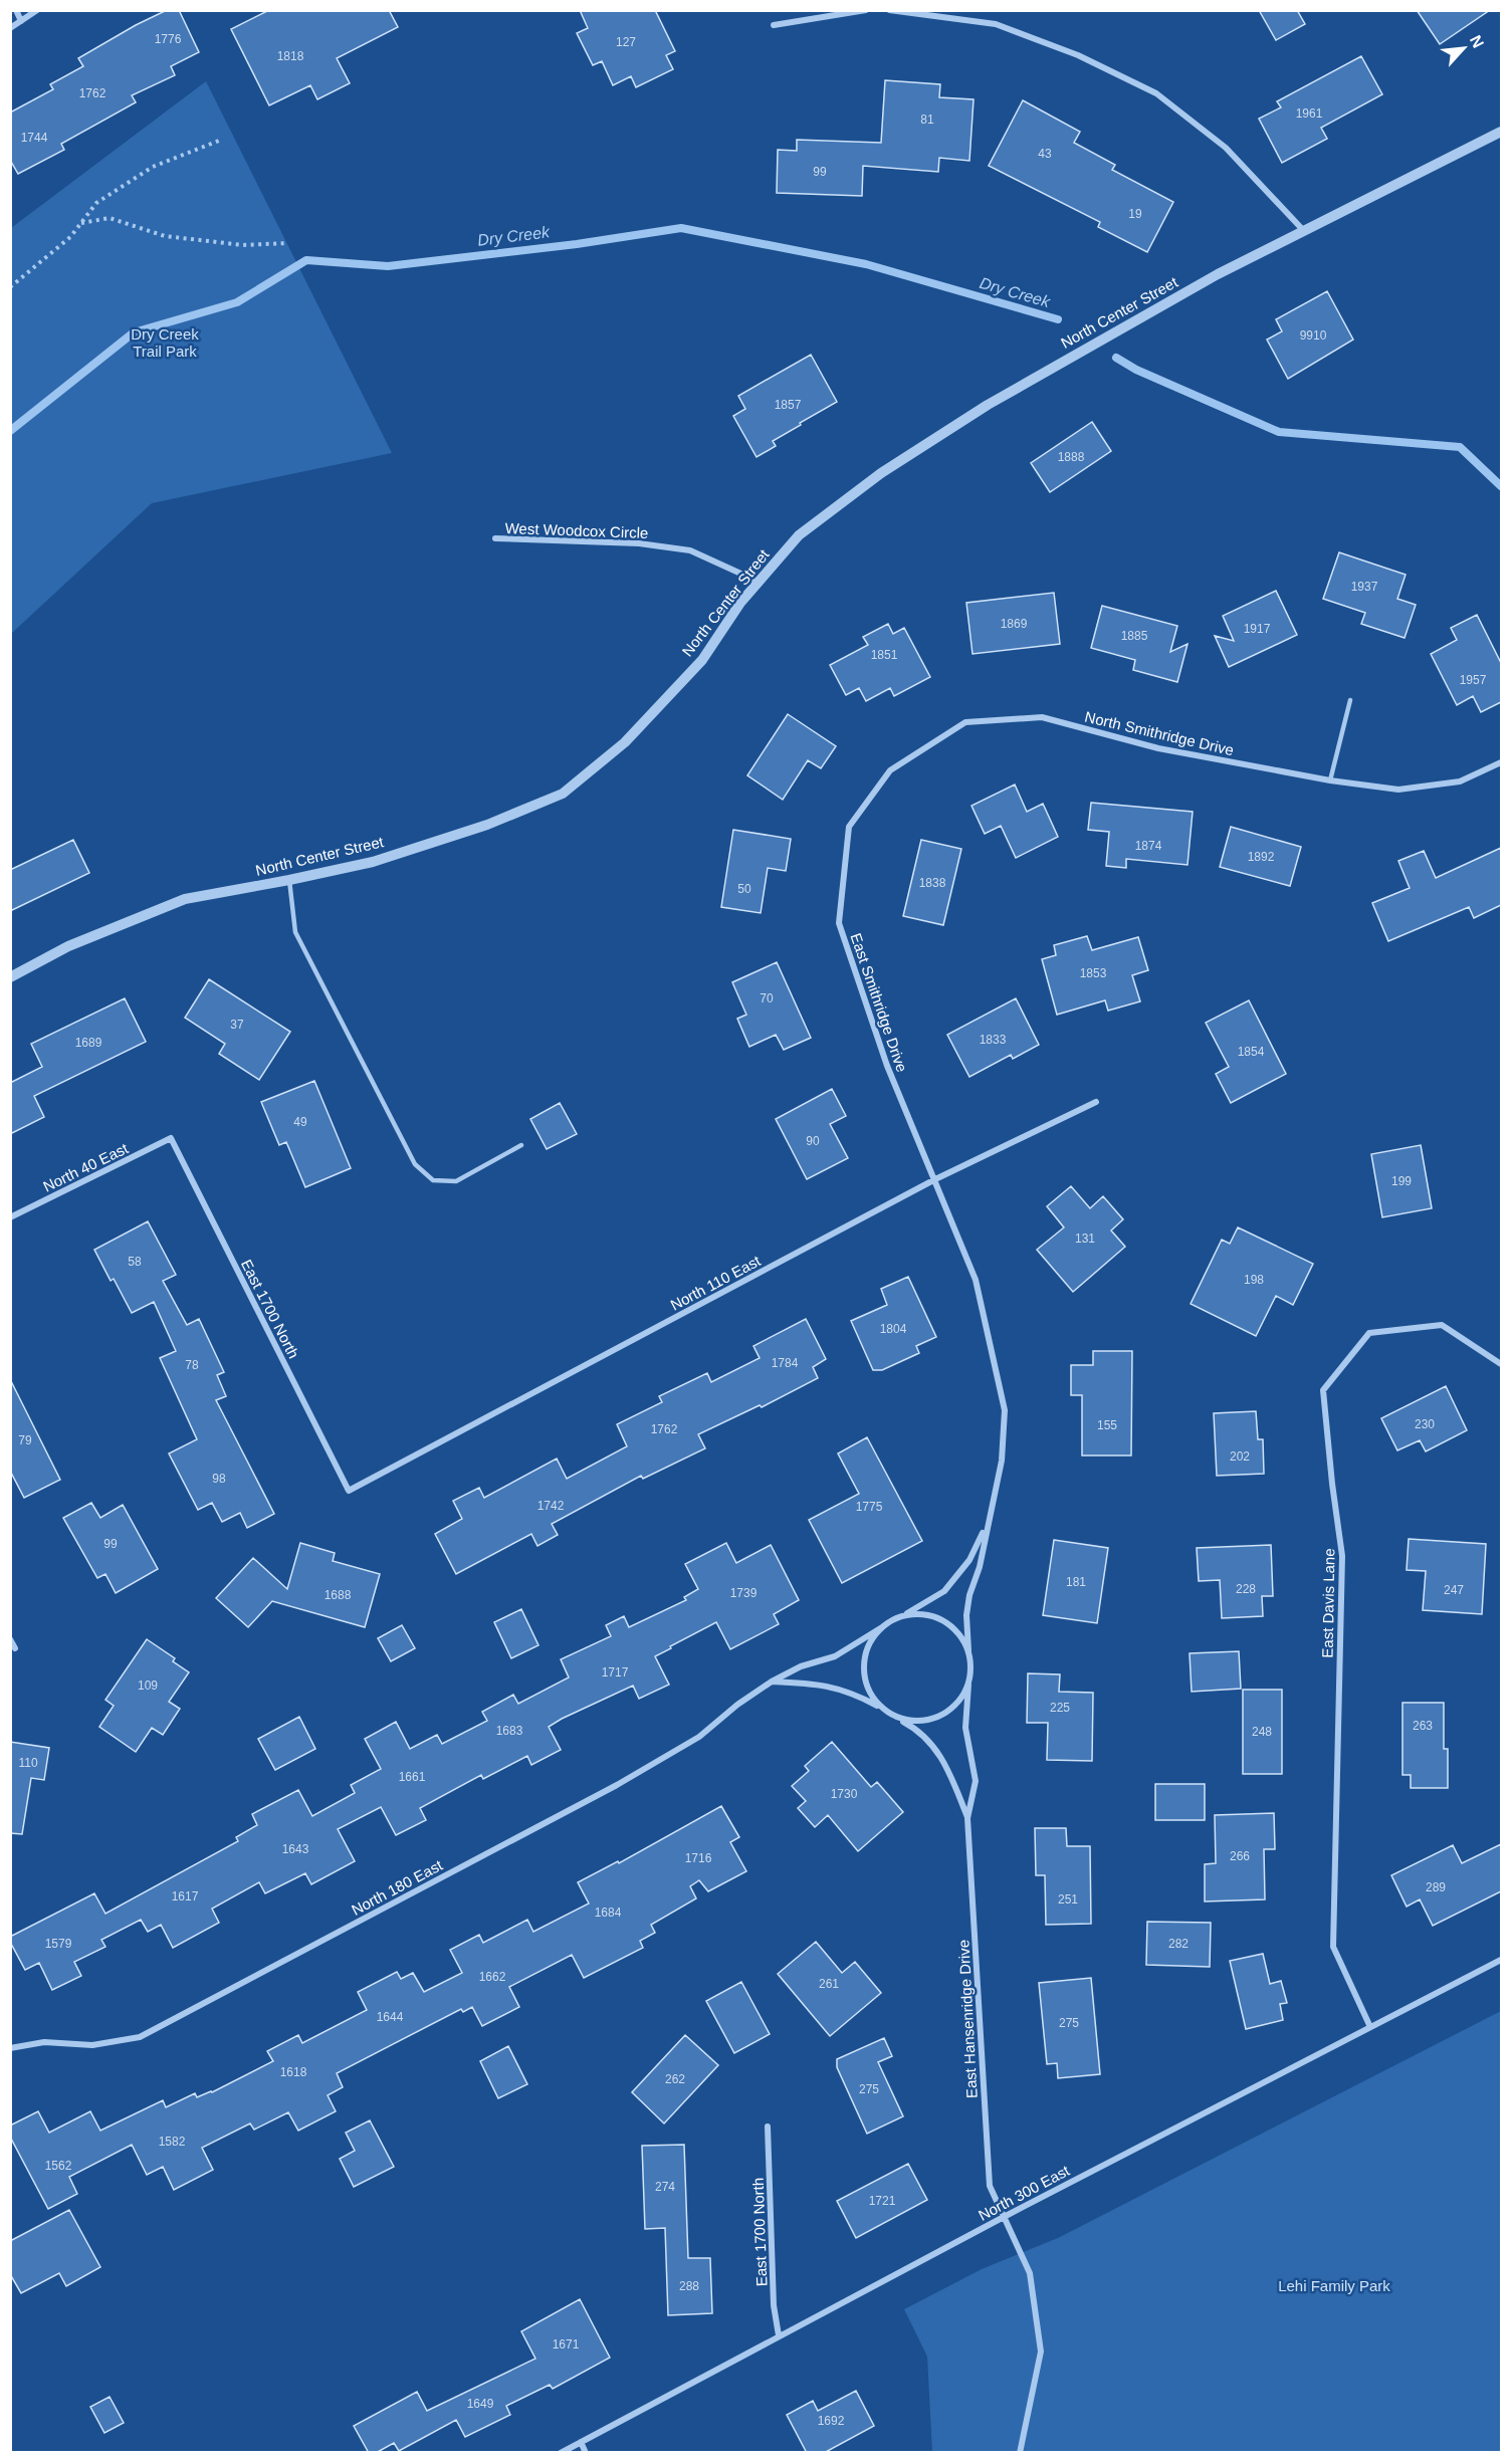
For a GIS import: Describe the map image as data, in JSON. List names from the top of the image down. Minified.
{"streets":{"street":["North Center Street","West Woodcox Circle","North Smithridge Drive","East Smithridge Drive","North 40 East","North 110 East","East 1700 North","East Davis Lane","North 180 East","East Hansenridge Drive","North 300 East"]},"crossings":[["North Center Street","West Woodcox Circle"],["North Smithridge Drive","East Smithridge Drive"],["East Smithridge Drive","North 110 East"],["North 40 East","East 1700 North"],["North 110 East","East 1700 North"],["East 1700 North","North 300 East"],["East Davis Lane","North 300 East"],["North 180 East","East Hansenridge Drive"],["East Hansenridge Drive","North 300 East"]],"water":["Dry Creek"],"parks":["Dry Creek Trail Park","Lehi Family Park"],"house_numbers":["1776","127","1818","1762","1961","81","1744","43","99","19","9910","1857","1888","1937","1869","1917","1885","1851","1957","1874","1892","1838","50","1853","70","37","1833","1689","1854","49","90","199","131","58","198","1804","1784","78","230","155","1762","79","202","98","1742","1775","99","181","228","247","1739","1688","1717","109","225","263","1683","248","110","1661","1730","1643","266","1716","289","1617","251","1684","1579","282","1662","261","1644","275","1618","262","275","1582","1562","274","1721","288","1671","1649","1692"],"north":"top right"}
